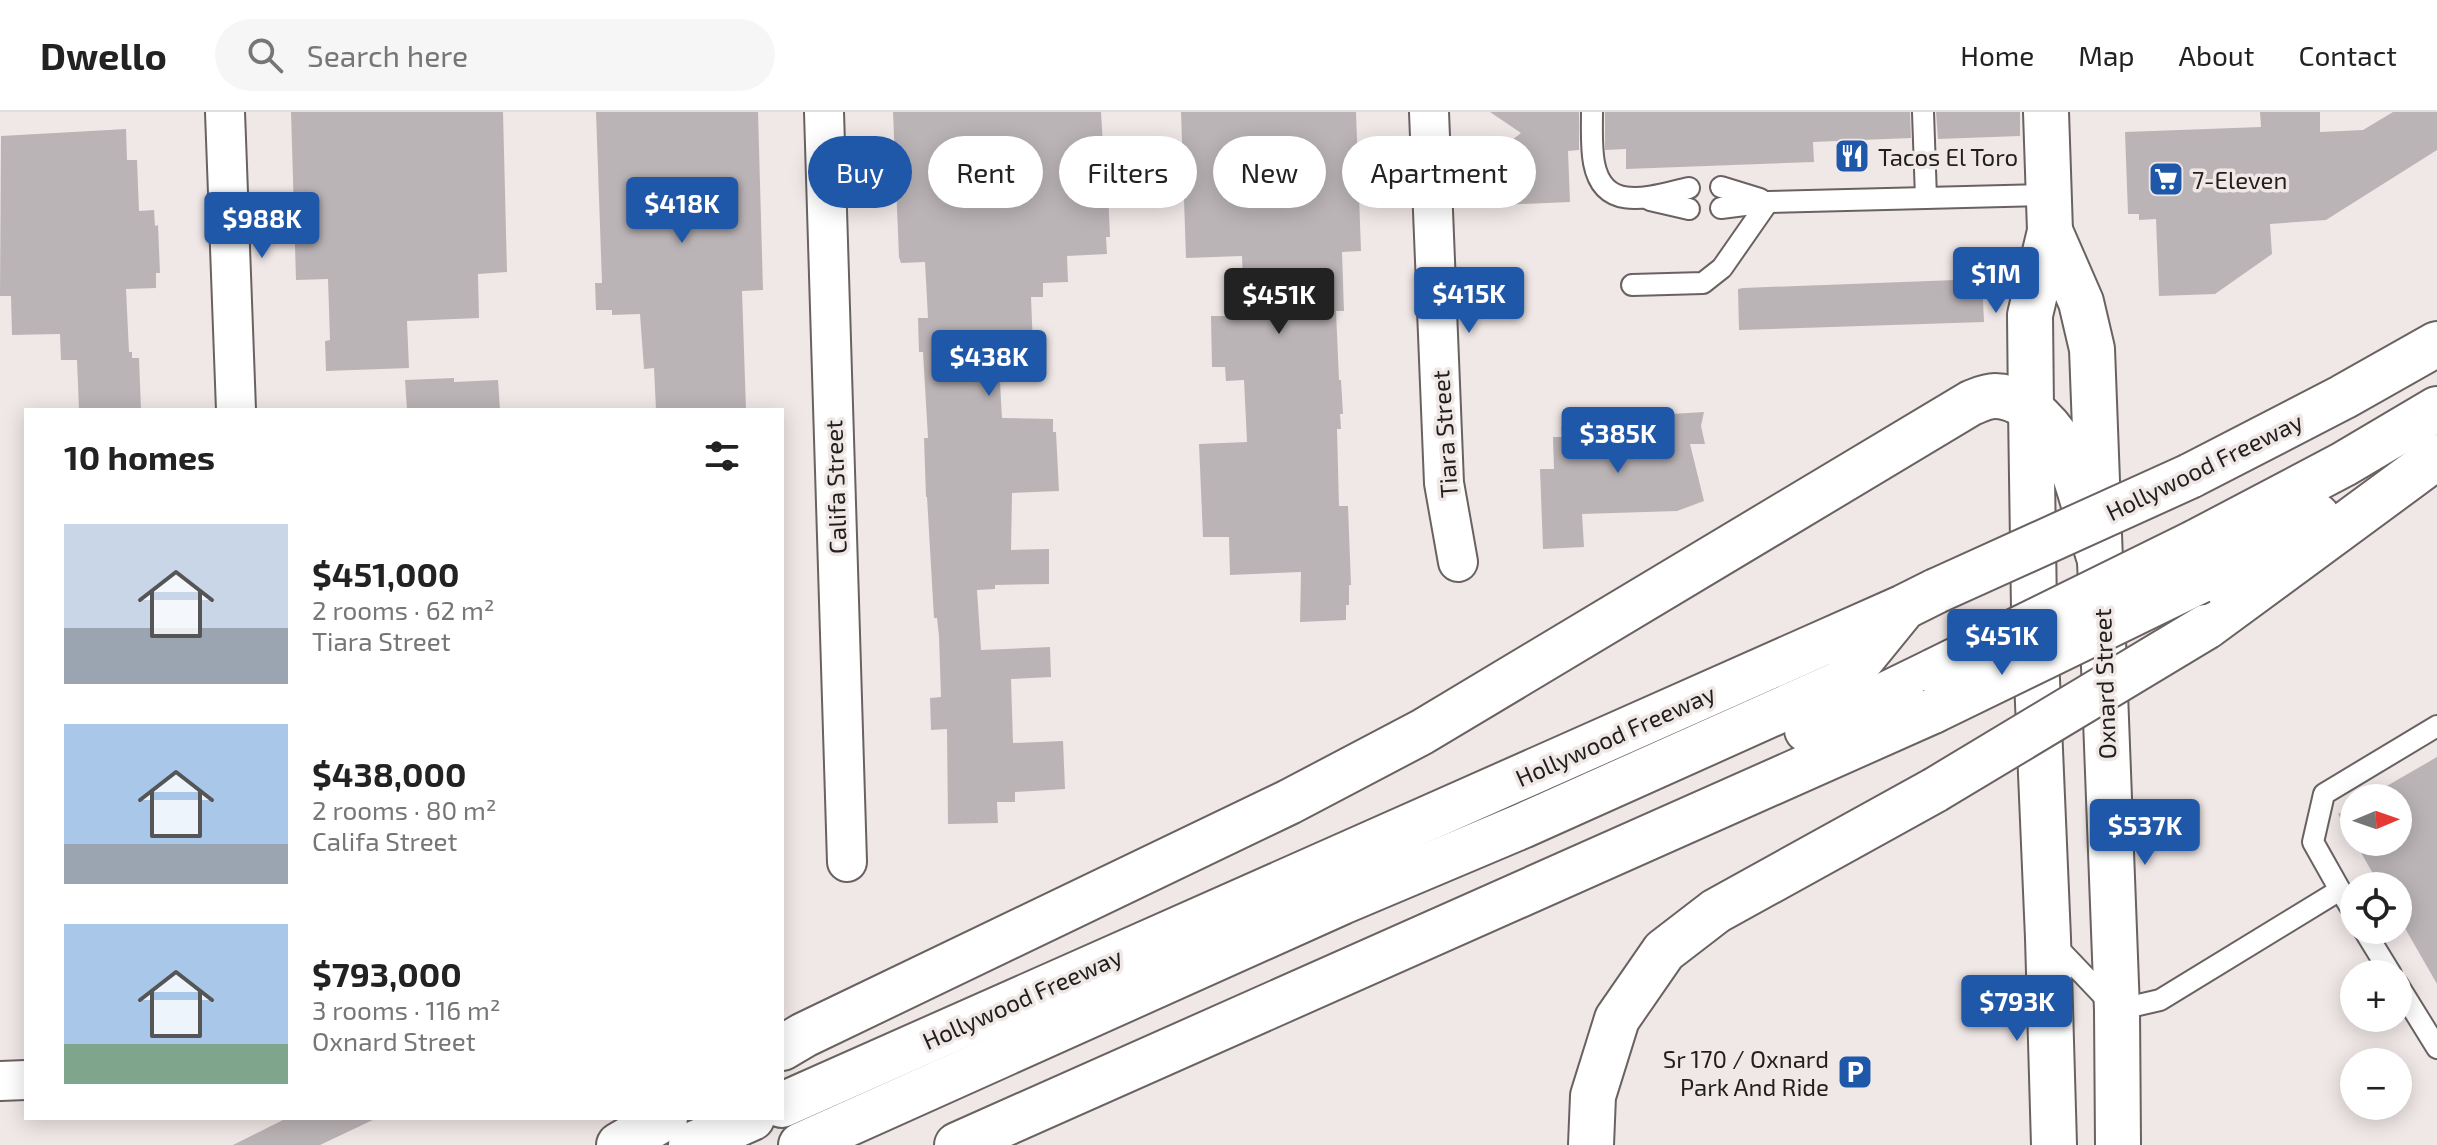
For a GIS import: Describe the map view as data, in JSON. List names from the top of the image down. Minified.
{"streets":{"main road":["Hollywood Freeway","Oxnard Street"],"street":["Tiara Street","Califa Street"]},"places":{"restaurant":["Tacos El Toro"],"supermarket":["7-Eleven"],"parking":["Sr 170 / Oxnard Park And Ride"]},"north":"right","page":{"header":"Dwello","search":"Search here","nav":["Home","Map","About","Contact"],"chip":["Buy","Rent","Filters","New","Apartment"],"price":["$418K","$988K","$1M","$415K","$451K","$438K","$385K","$451K","$537K","$793K"],"heading":"10 homes","list":[{"name":"$451,000","note":"2 rooms · 62 m² · Tiara Street"},{"name":"$438,000","note":"2 rooms · 80 m² · Califa Street"},{"name":"$793,000","note":"3 rooms · 116 m² · Oxnard Street"}],"map_buttons":["+","−"]}}
